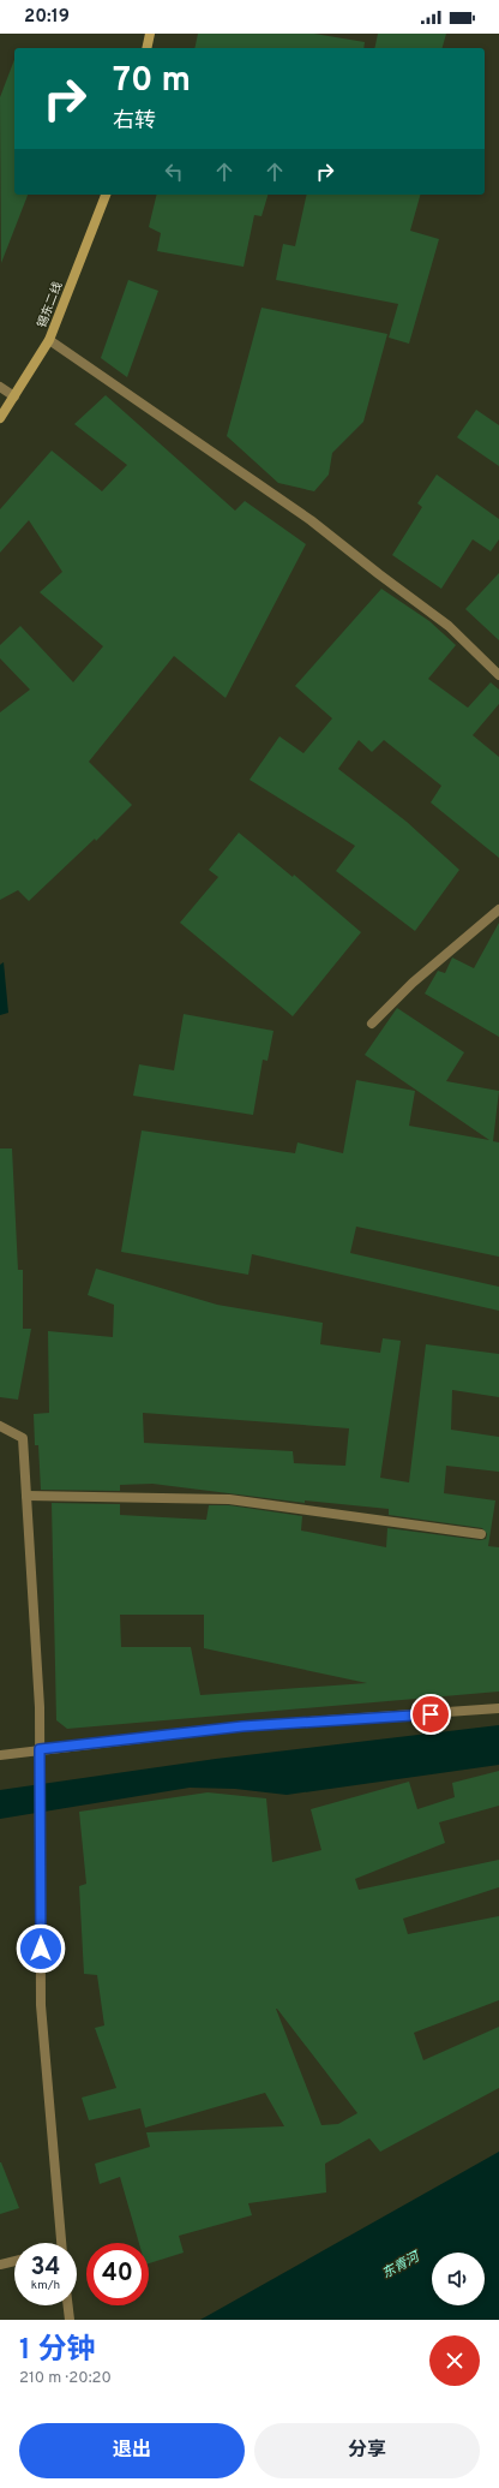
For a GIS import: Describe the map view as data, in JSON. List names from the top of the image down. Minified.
{"streets":{"main road":["锡东二线"]},"water":["东青河"],"page":{"status":"20:19","turn":["70 m","右转"],"speed":"34 km/h","limit":"40","heading":["1 分钟","210 m · 20:20"],"buttons":["退出","分享"]}}
